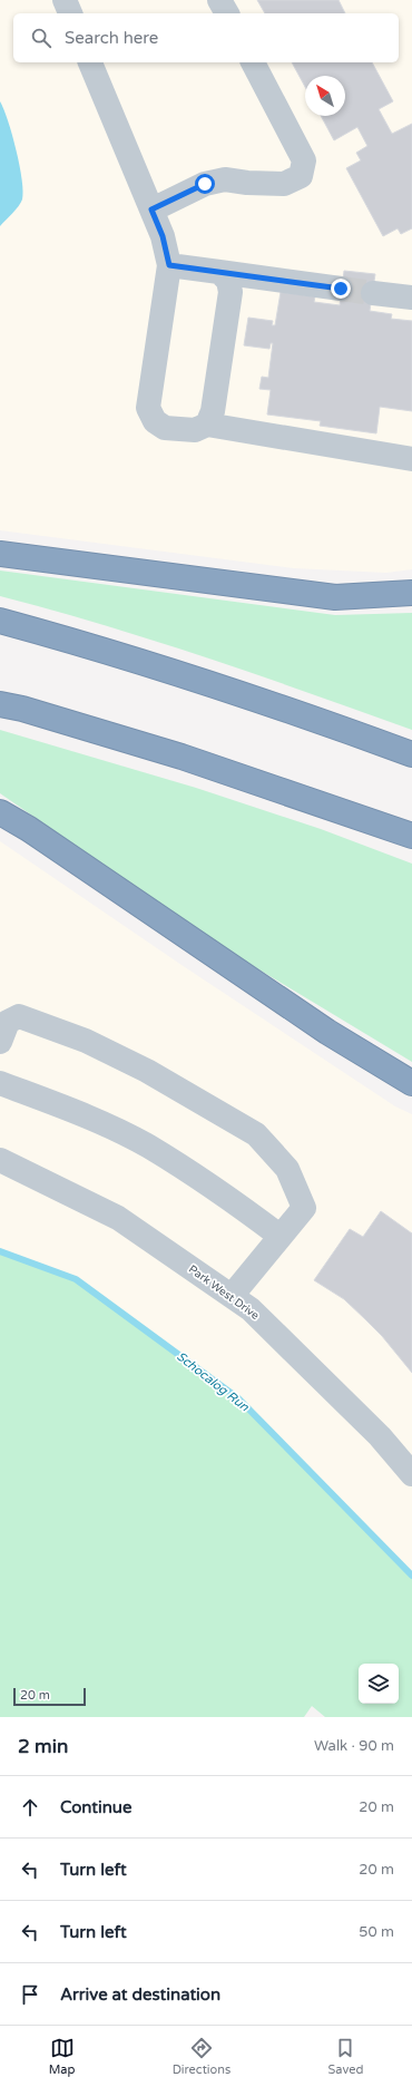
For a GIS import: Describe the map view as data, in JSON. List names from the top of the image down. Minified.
{"streets":{"street":["Park West Drive"]},"water":["Schocalog Run"],"scale_bar":"20 m","north":"top left","page":{"search":"Search here","scale":"20 m","heading":["2 min","Walk · 90 m"],"list":[["Continue","20 m"],["Turn left","20 m"],["Turn left","50 m"],"Arrive at destination"],"nav":["Map","Directions","Saved"]}}
